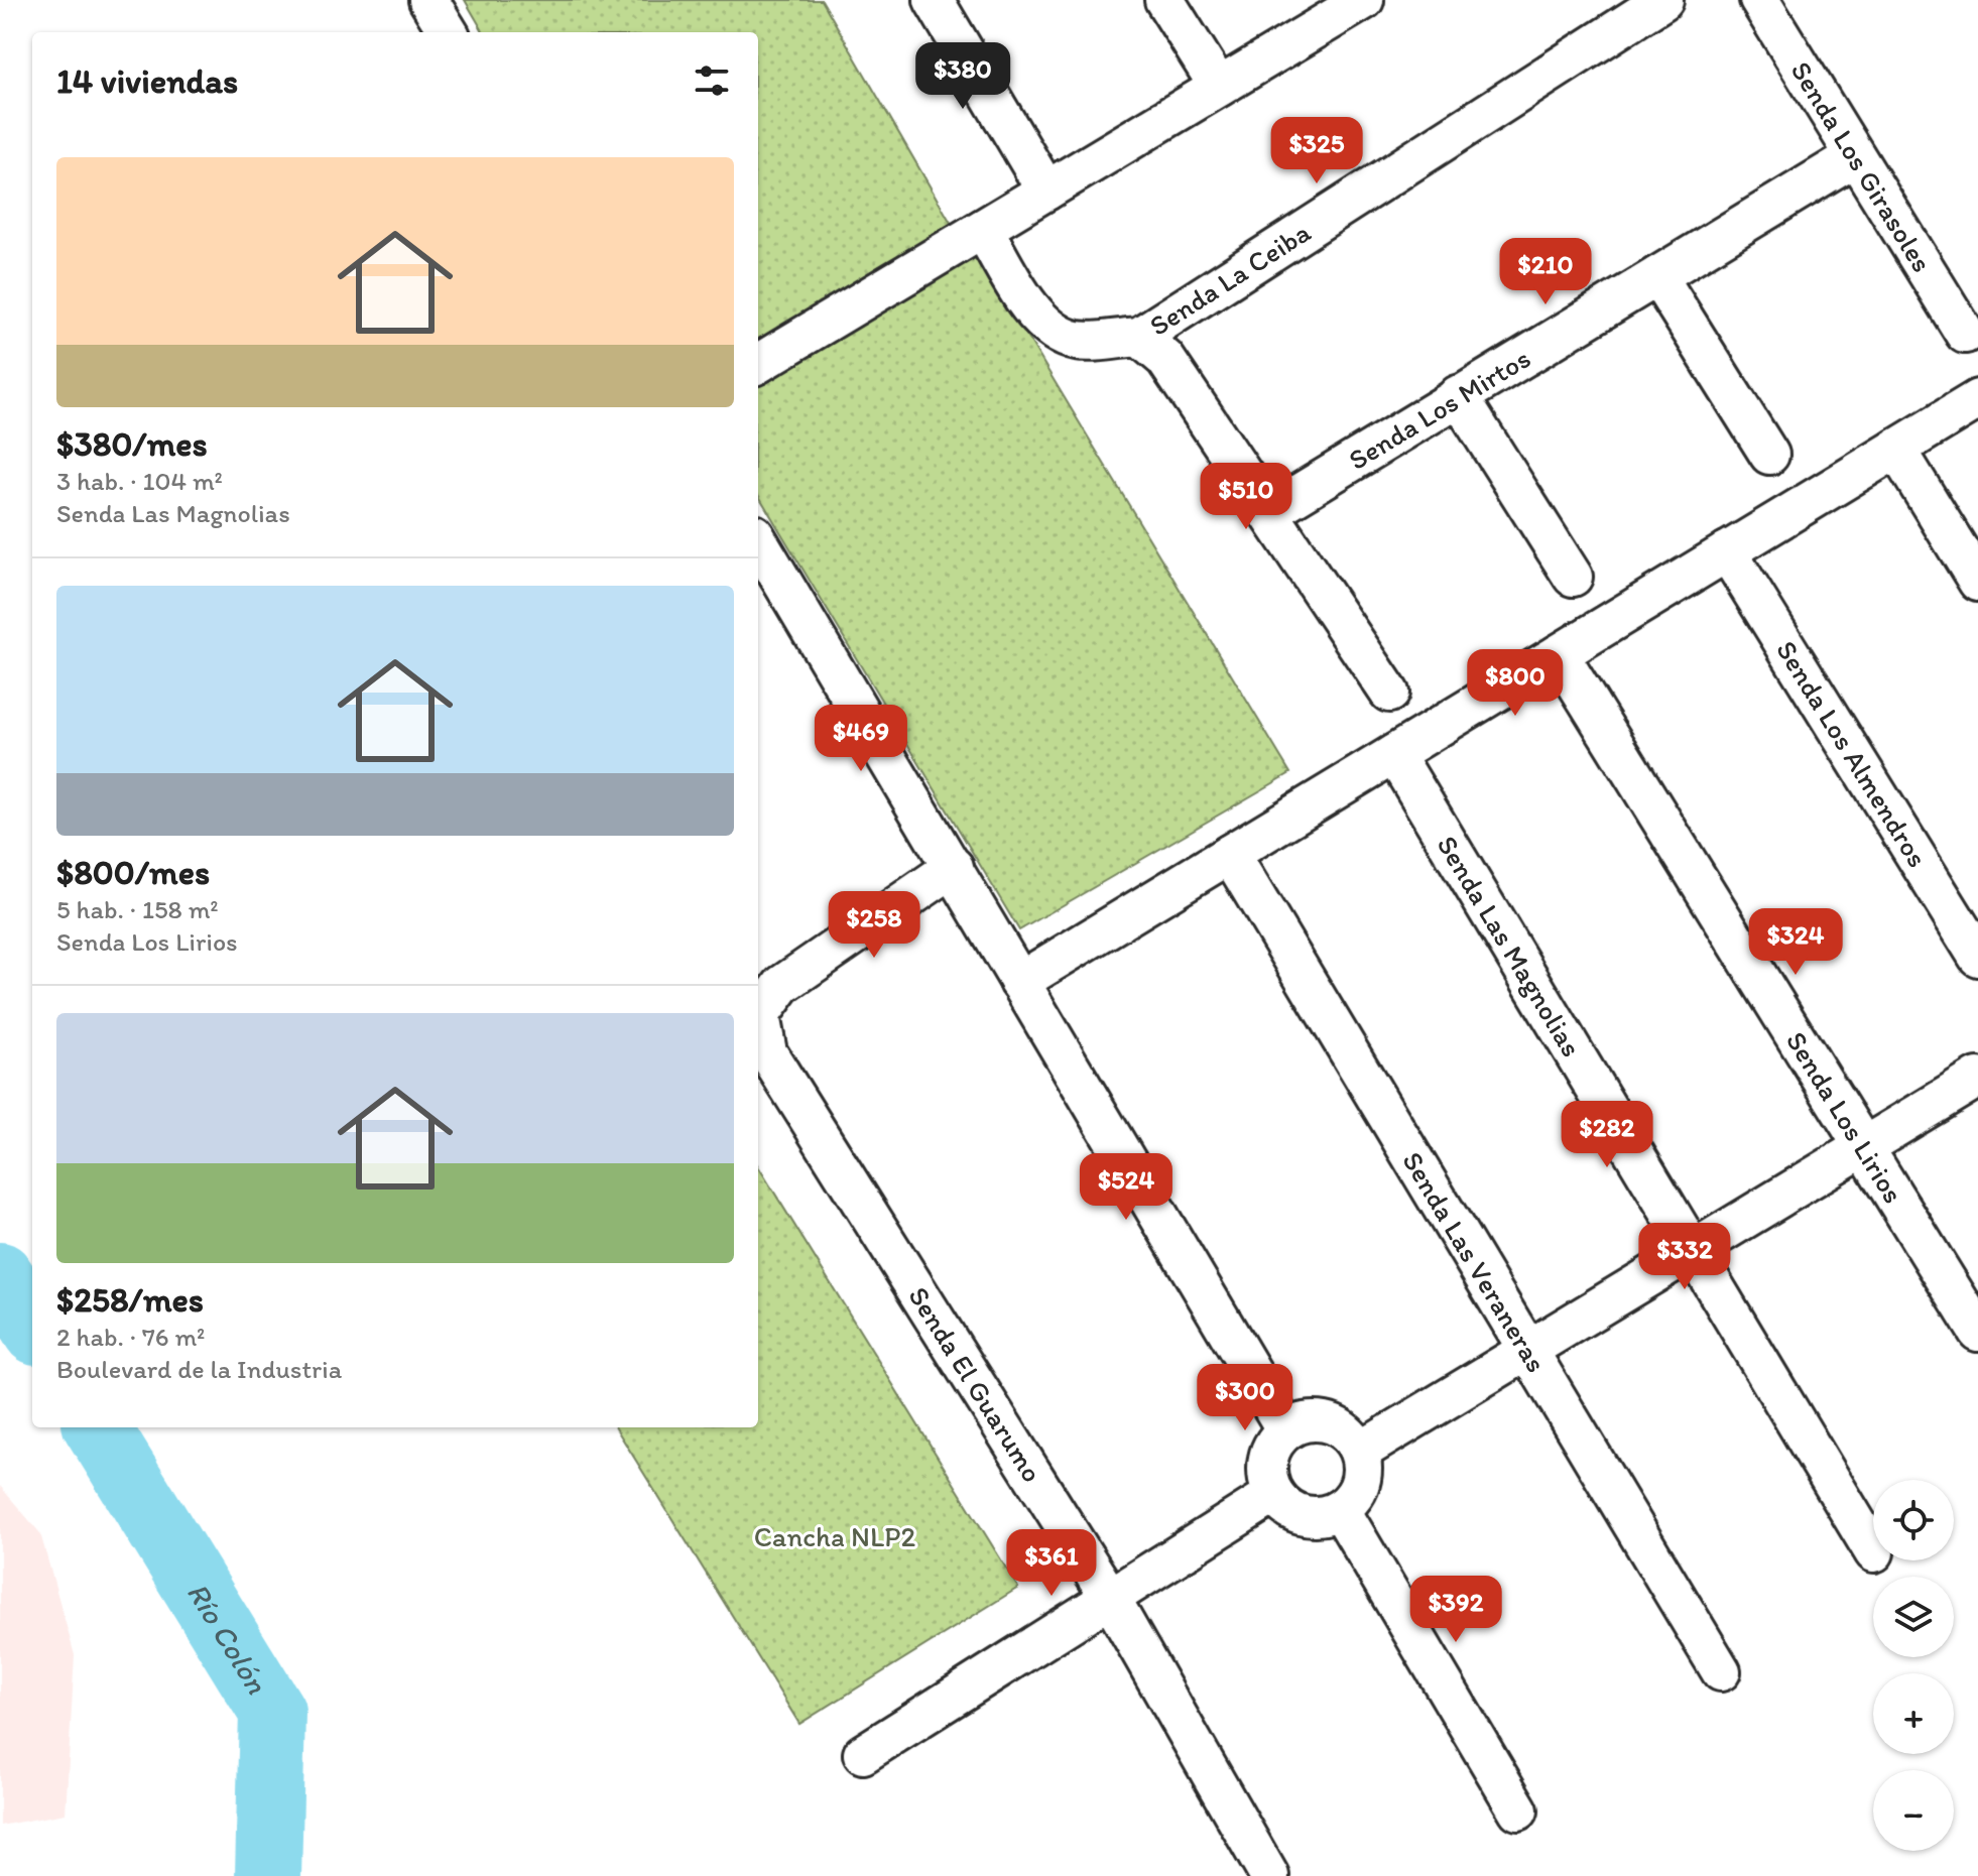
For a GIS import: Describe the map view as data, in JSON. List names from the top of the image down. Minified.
{"streets":{"street":["Senda Los Girasoles","Senda La Ceiba","Senda Los Mirtos","Senda Los Almendros","Senda Las Magnolias","Senda Los Lirios","Senda Las Veraneras","Senda El Guarumo"]},"crossings":[["Senda Los Girasoles","Senda Los Mirtos"]],"water":["Río Colón"],"parks":["Cancha NLP2"],"page":{"heading":"14 viviendas","price":["$380","$325","$210","$510","$800","$469","$258","$324","$282","$524","$332","$300","$361","$392"],"list":[{"name":"$380/mes","note":"3 hab. · 104 m² · Senda Las Magnolias"},{"name":"$800/mes","note":"5 hab. · 158 m² · Senda Los Lirios"},{"name":"$258/mes","note":"2 hab. · 76 m² · Boulevard de la Industria"}],"map_buttons":["+","−"]}}
